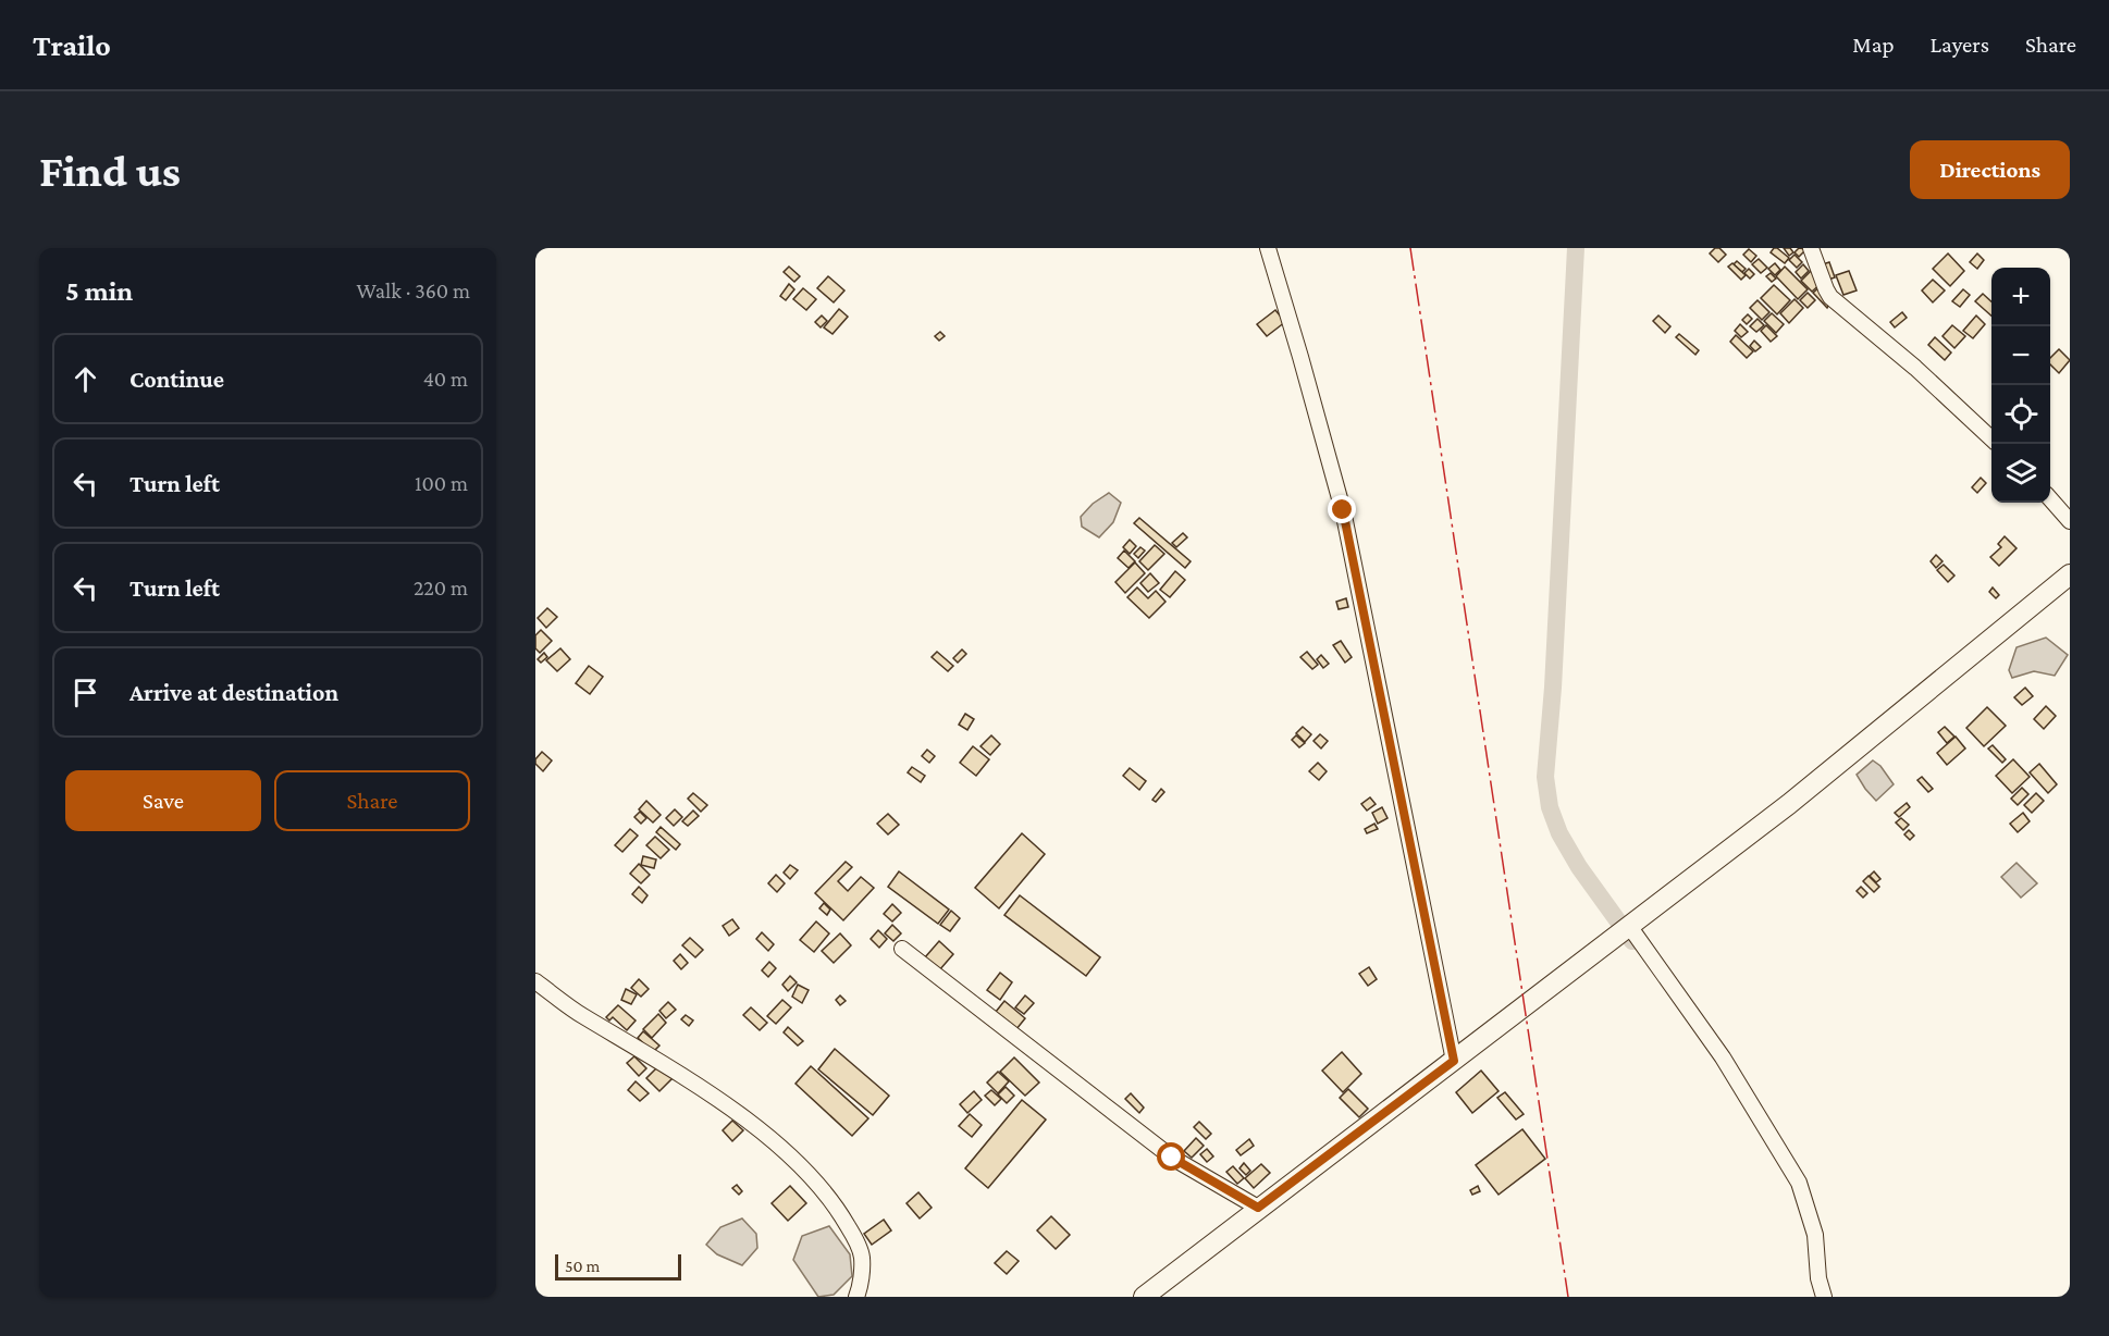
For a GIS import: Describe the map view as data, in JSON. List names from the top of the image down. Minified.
{"scale_bar":"50 m","page":{"header":"Trailo","nav":["Map","Layers","Share"],"buttons":["Directions",["Save","Share"]],"title":"Find us","heading":["5 min","Walk · 360 m"],"map_buttons":["+","−"],"list":[["Continue","40 m"],["Turn left","100 m"],["Turn left","220 m"],"Arrive at destination"],"scale":"50 m"}}
